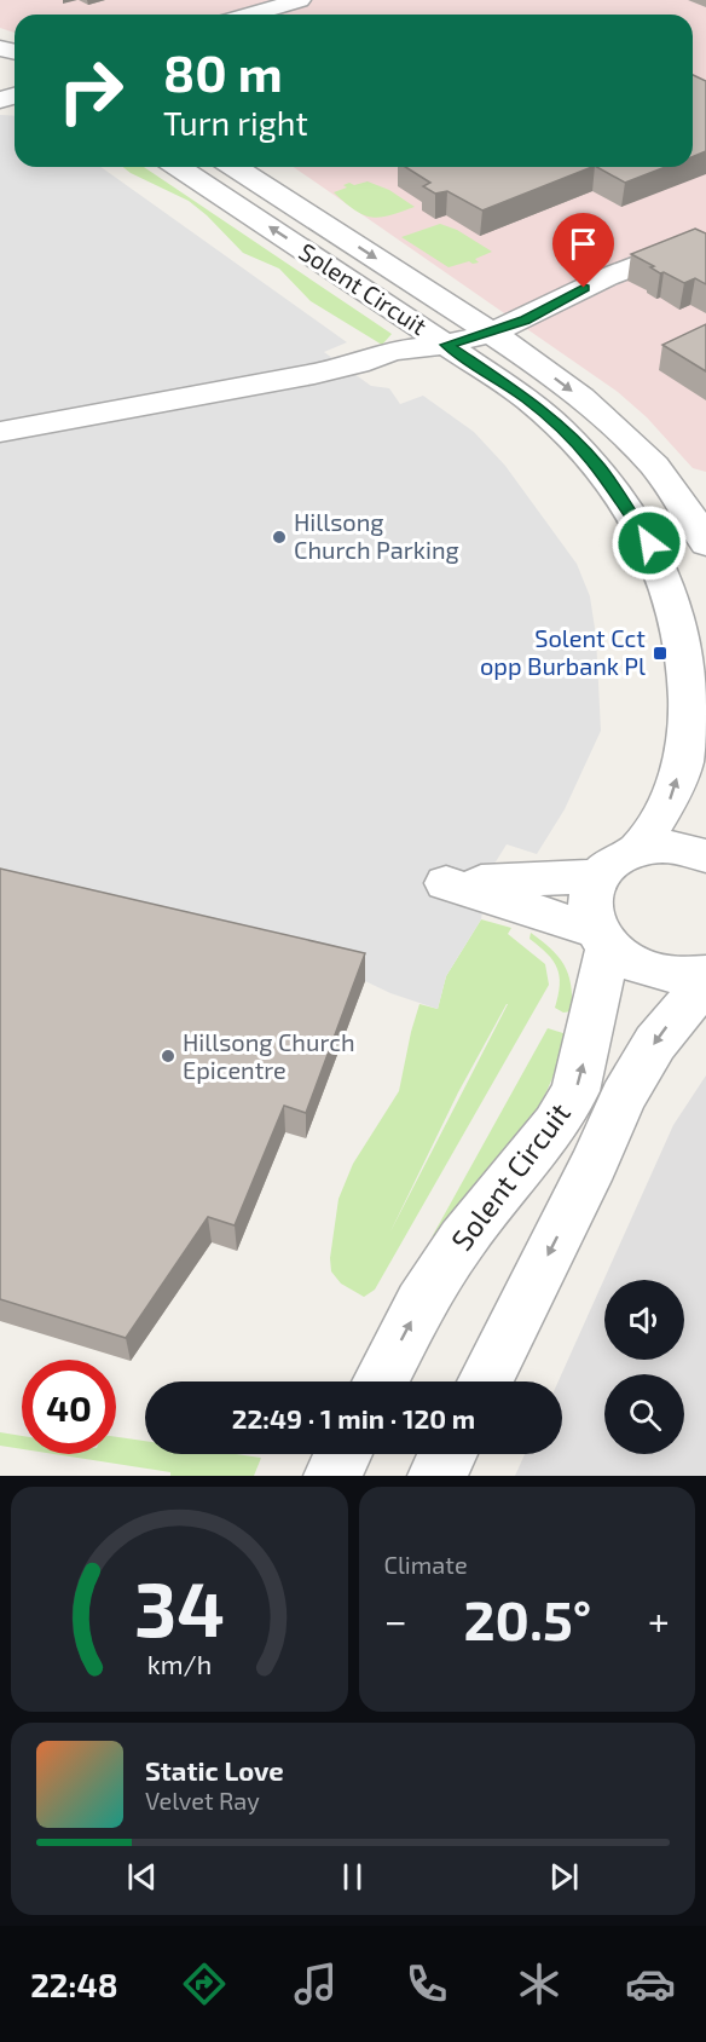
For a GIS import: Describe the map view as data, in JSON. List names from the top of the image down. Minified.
{"streets":{"street":["Solent Circuit"]},"places":{"other":["Hillsong Church Parking","Hillsong Church Epicentre"],"transit":["Solent Cct opp Burbank Pl"]},"page":{"turn":["80 m","Turn right"],"limit":"40","trip":"22:49 · 1 min · 120 m","tile":"Climate","heat":["−","20.5°","+"],"song":["Static Love","Velvet Ray"],"tabs":"22:48","gauge":["34","km/h"]}}
